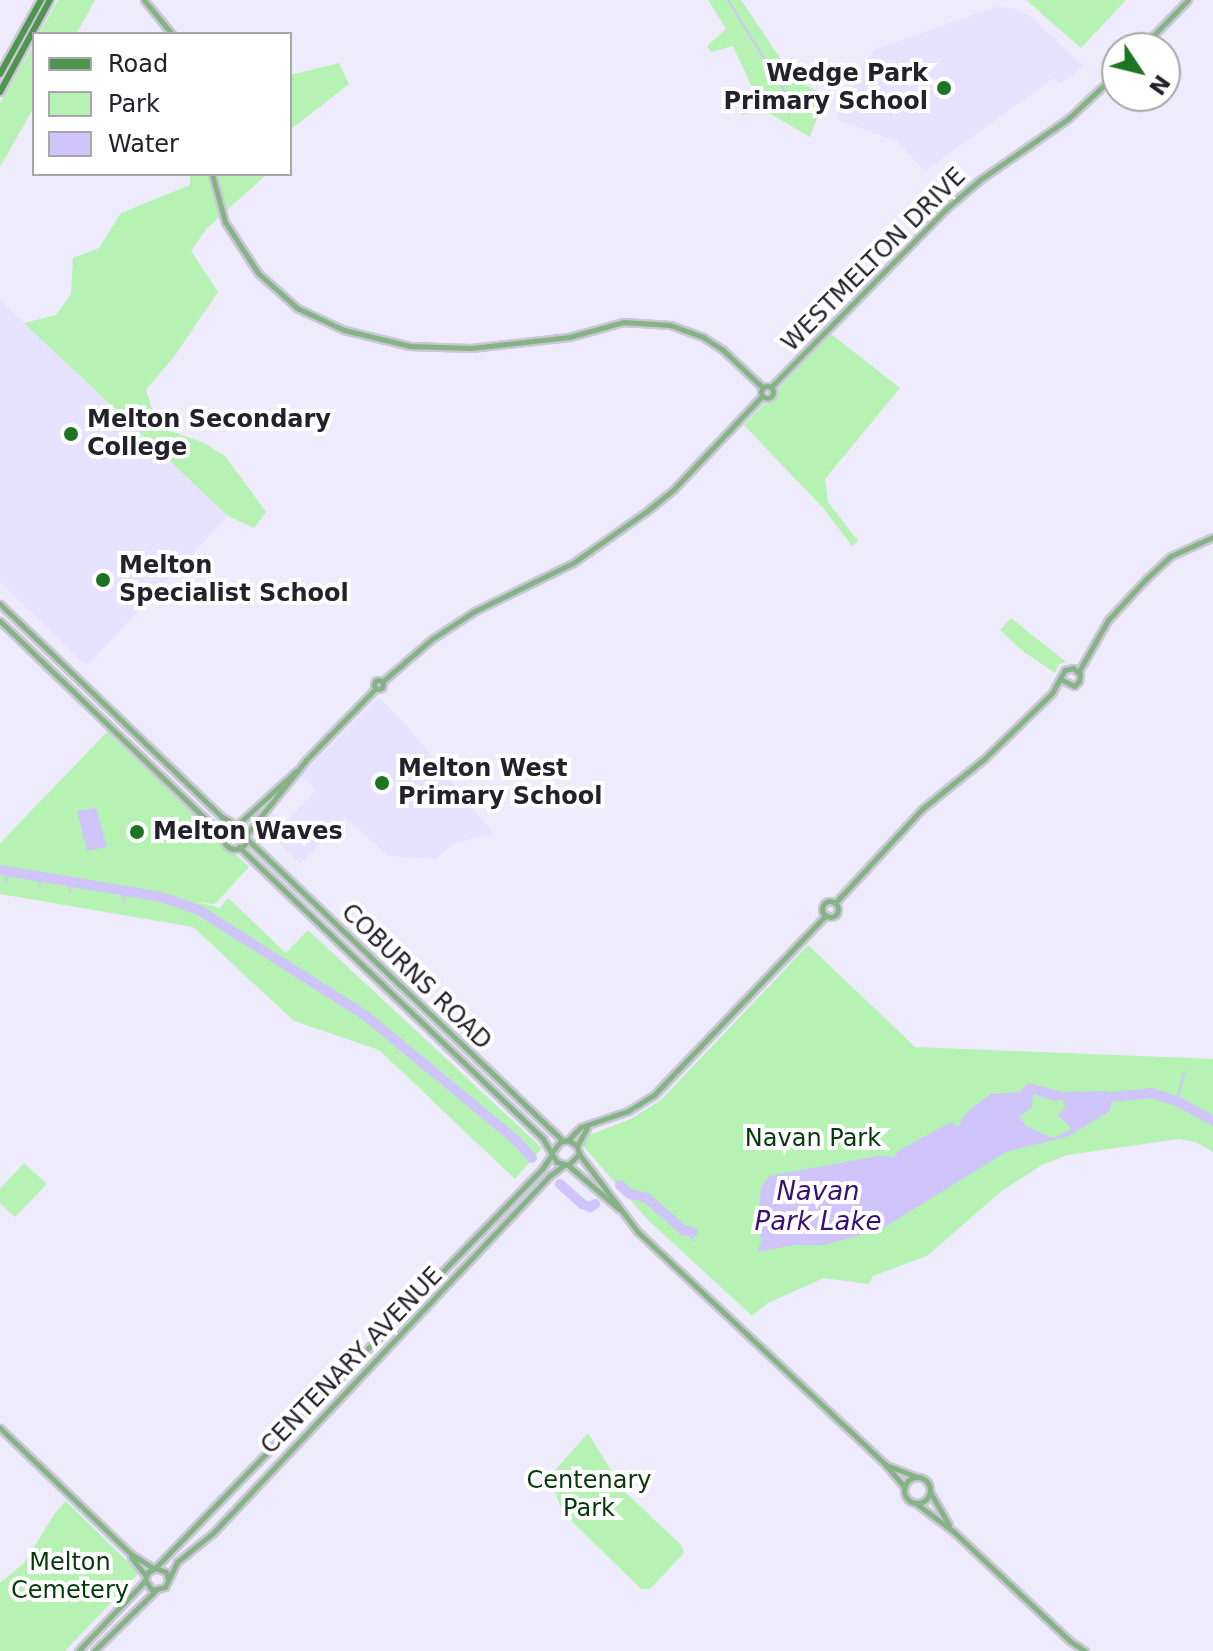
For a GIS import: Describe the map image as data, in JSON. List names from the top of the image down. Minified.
{"streets":{"street":["WESTMELTON DRIVE","COBURNS ROAD","CENTENARY AVENUE"]},"crossings":[["COBURNS ROAD","CENTENARY AVENUE"]],"water":["Navan Park Lake"],"parks":["Navan Park","Centenary Park","Melton Cemetery"],"places":["Wedge Park Primary School","Melton Secondary College","Melton Specialist School","Melton West Primary School","Melton Waves"],"legend":["Road","Park","Water"],"north":"bottom right"}
